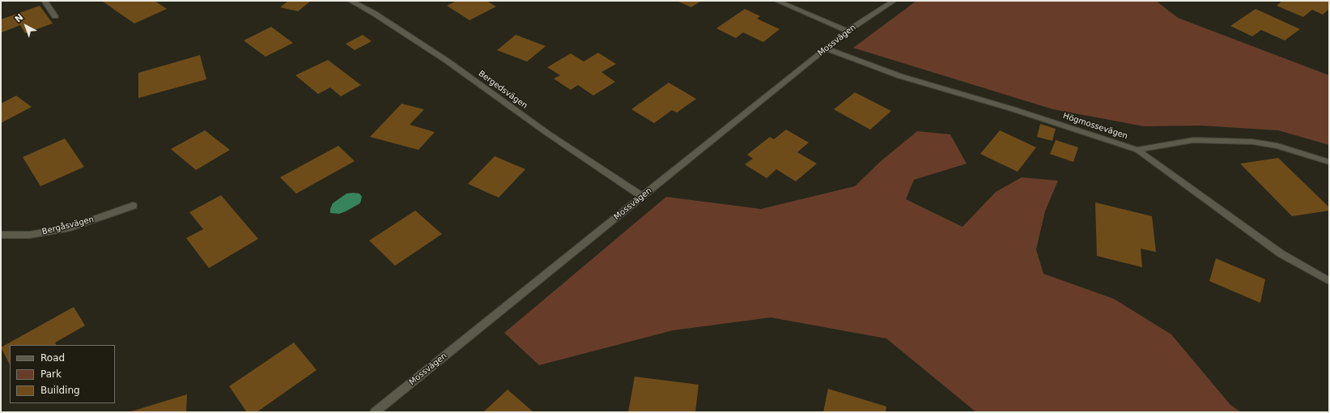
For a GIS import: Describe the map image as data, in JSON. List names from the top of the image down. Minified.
{"streets":{"street":["Mossvägen","Bergedsvägen","Högmossevägen","Bergåsvägen"]},"crossings":[["Mossvägen","Bergedsvägen"],["Mossvägen","Högmossevägen"]],"legend":["Road","Park","Building"],"north":"top left"}
